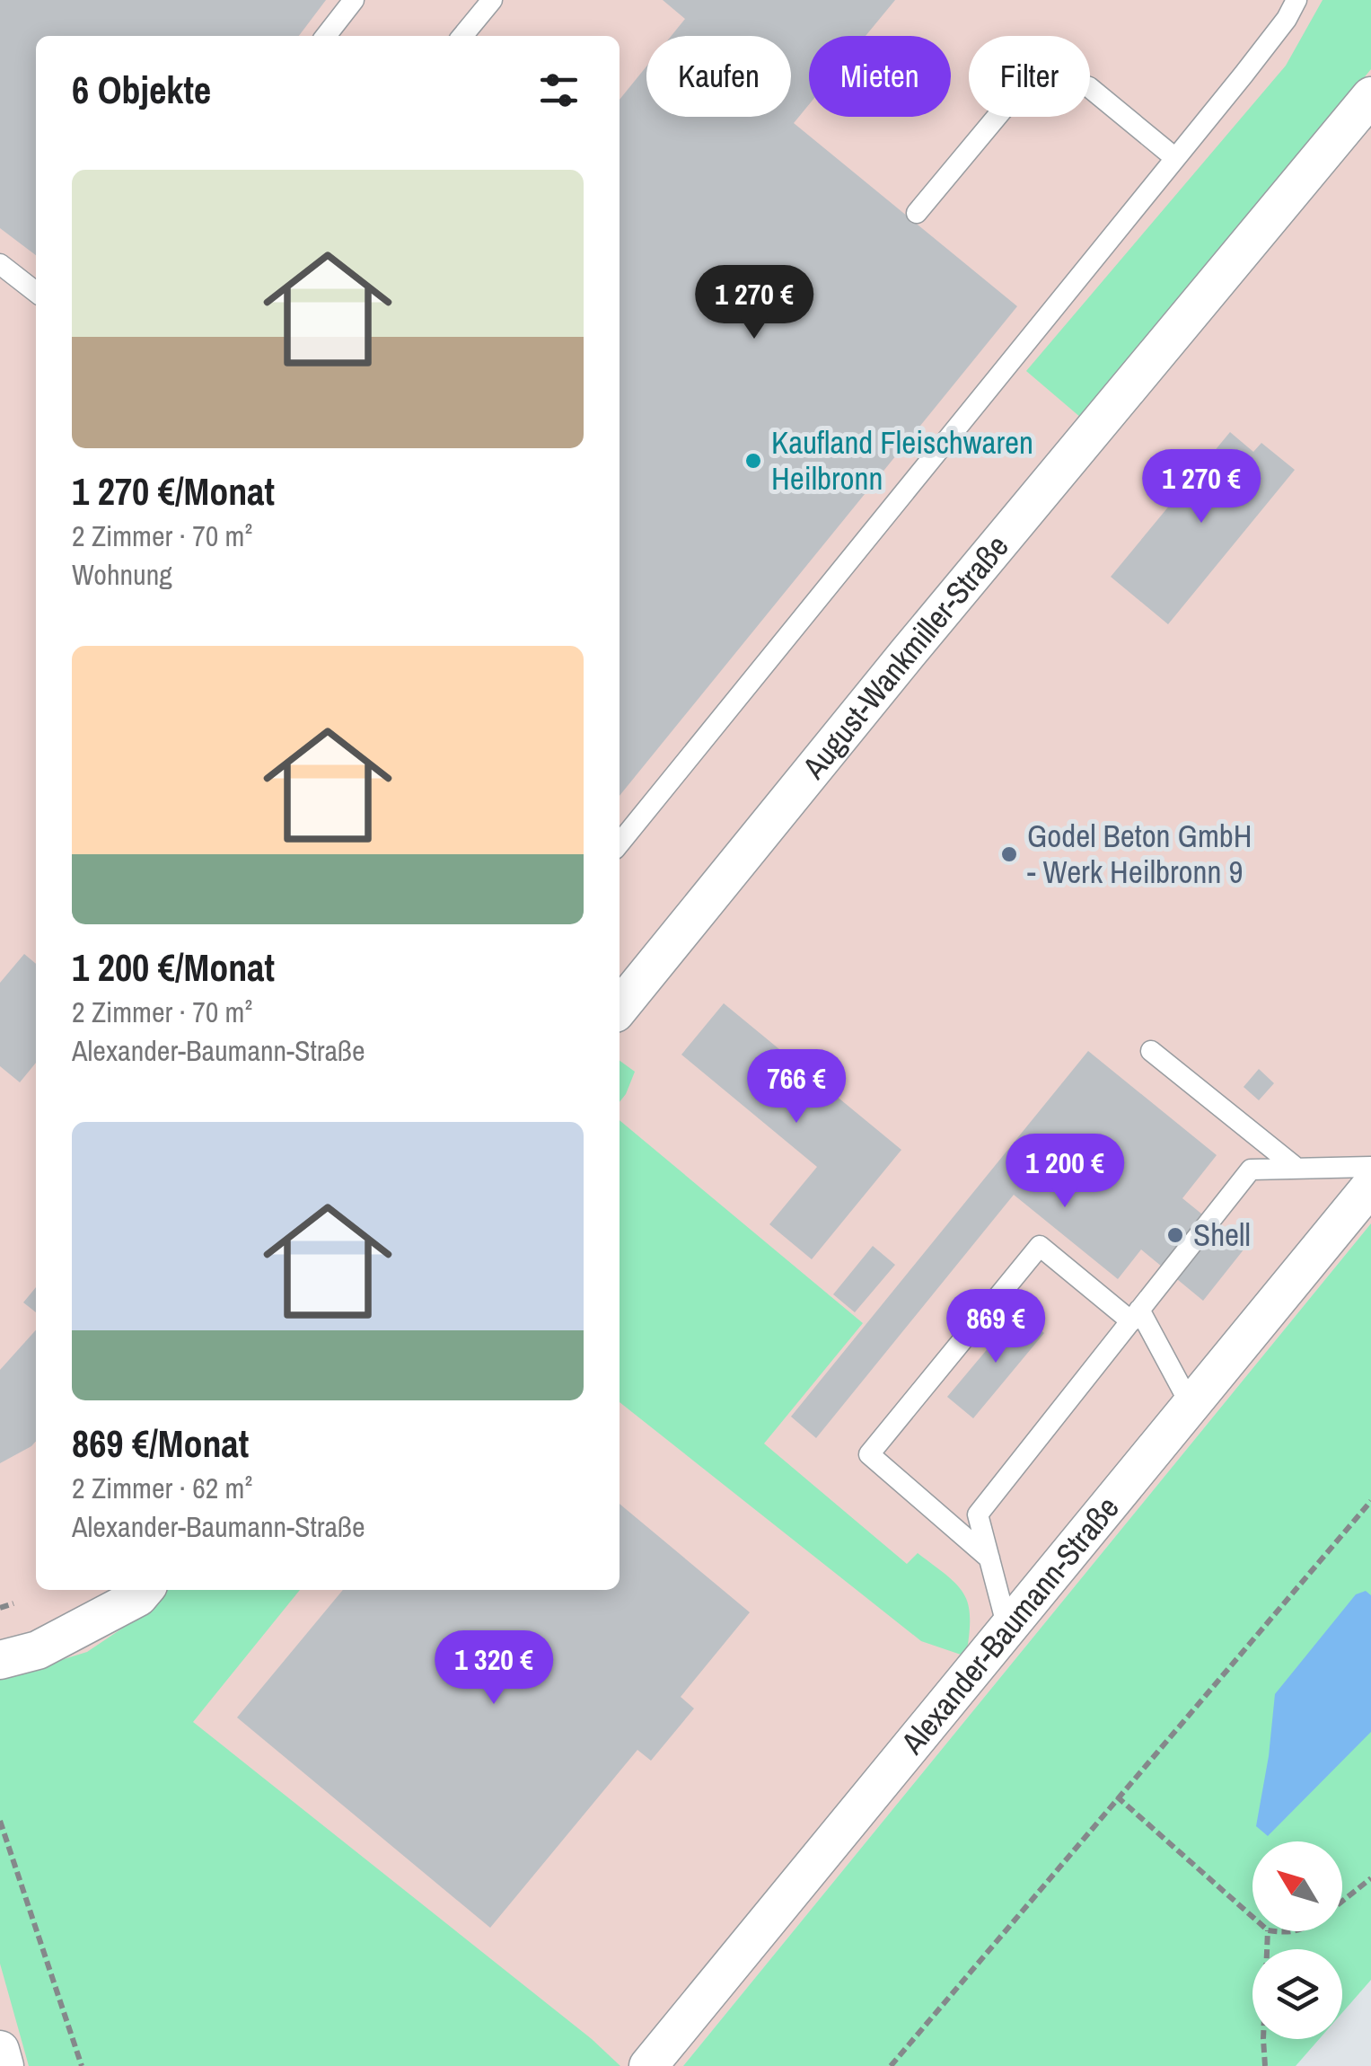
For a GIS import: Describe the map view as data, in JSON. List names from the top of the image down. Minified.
{"streets":{"street":["August-Wankmiller-Straße","Alexander-Baumann-Straße"]},"places":["Kaufland Fleischwaren Heilbronn","Godel Beton GmbH - Werk Heilbronn 9","Shell"],"north":"top left","page":{"chip":["Kaufen","Mieten","Filter"],"heading":"6 Objekte","list":[{"name":"1 270 €/Monat","note":"2 Zimmer · 70 m² · Wohnung"},{"name":"1 200 €/Monat","note":"2 Zimmer · 70 m² · Alexander-Baumann-Straße"},{"name":"869 €/Monat","note":"2 Zimmer · 62 m² · Alexander-Baumann-Straße"}],"price":["1 270 €","1 270 €","766 €","1 200 €","869 €","1 320 €"]}}
